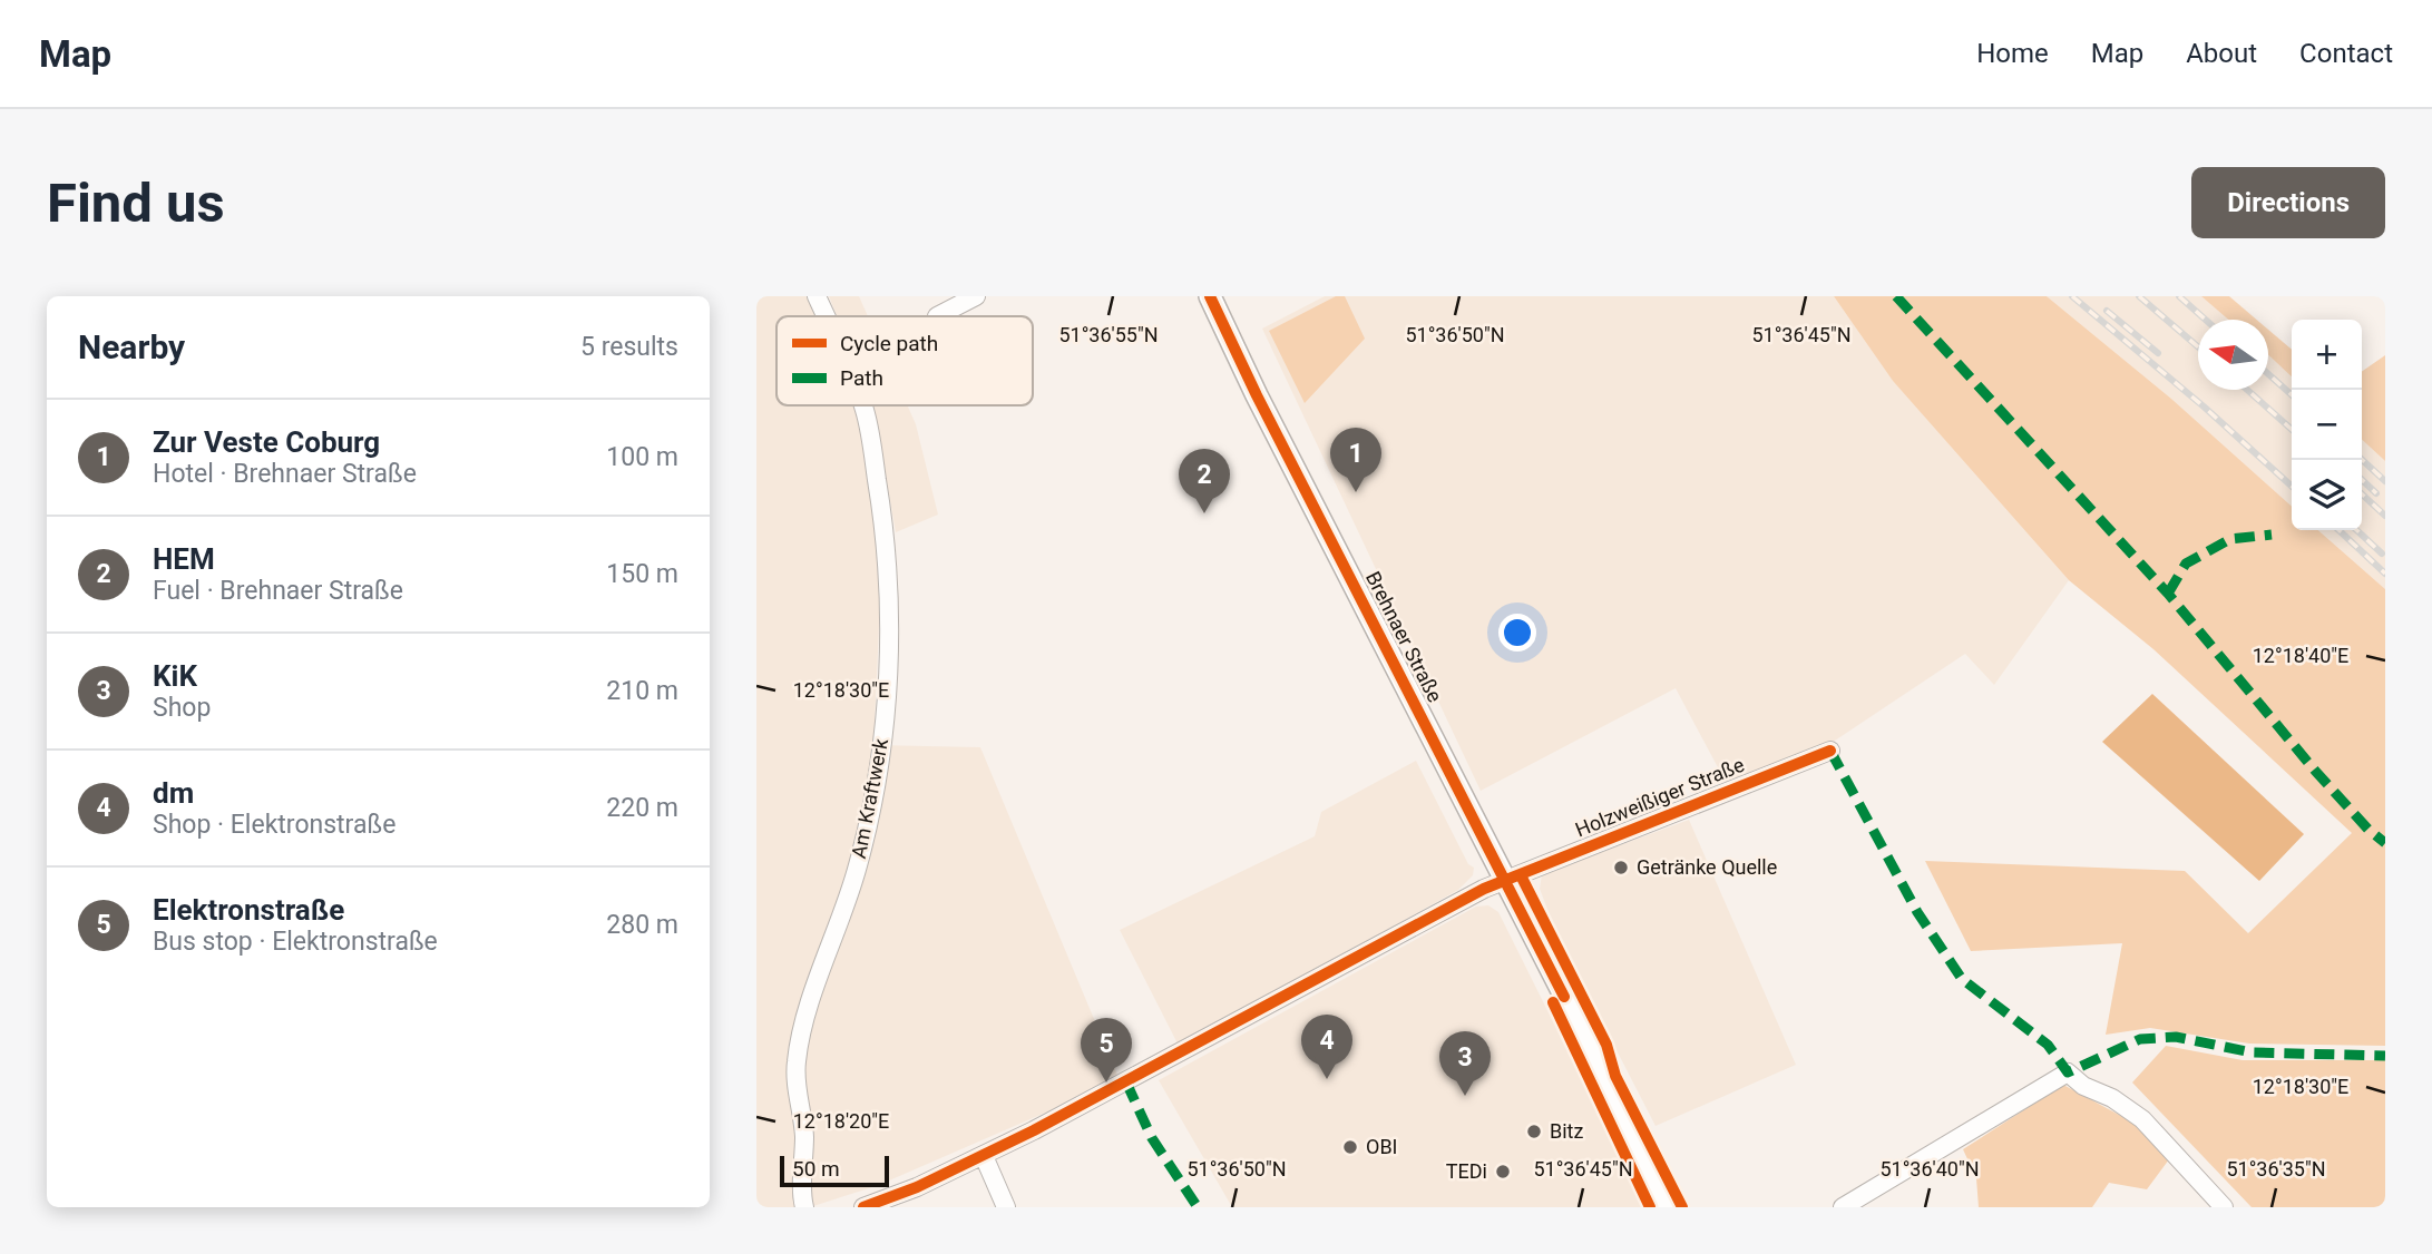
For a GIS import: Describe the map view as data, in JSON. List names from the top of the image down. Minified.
{"streets":{"main road":["Brehnaer Straße"],"street":["Holzweißiger Straße","Am Kraftwerk"]},"crossings":[["Brehnaer Straße","Holzweißiger Straße"]],"places":["Getränke Quelle","Bitz","OBI","TEDi"],"legend":["Cycle path","Path"],"scale_bar":"50 m","north":"left","page":{"header":"Map","nav":["Home","Map","About","Contact"],"buttons":"Directions","title":"Find us","heading":["Nearby","5 results"],"map_buttons":["+","−"],"list":[{"mark":"1","name":"Zur Veste Coburg","note":"Hotel · Brehnaer Straße","value":"100 m"},{"mark":"2","name":"HEM","note":"Fuel · Brehnaer Straße","value":"150 m"},{"mark":"3","name":"KiK","note":"Shop","value":"210 m"},{"mark":"4","name":"dm","note":"Shop · Elektronstraße","value":"220 m"},{"mark":"5","name":"Elektronstraße","note":"Bus stop · Elektronstraße","value":"280 m"}],"pins":["1","2","4","5","3"],"scale":"50 m"},"coordinates":["51°36'55\"N","51°36'50\"N","51°36'45\"N","12°18'40\"E","12°18'30\"E","12°18'20\"E","51°36'40\"N","51°36'35\"N"]}
